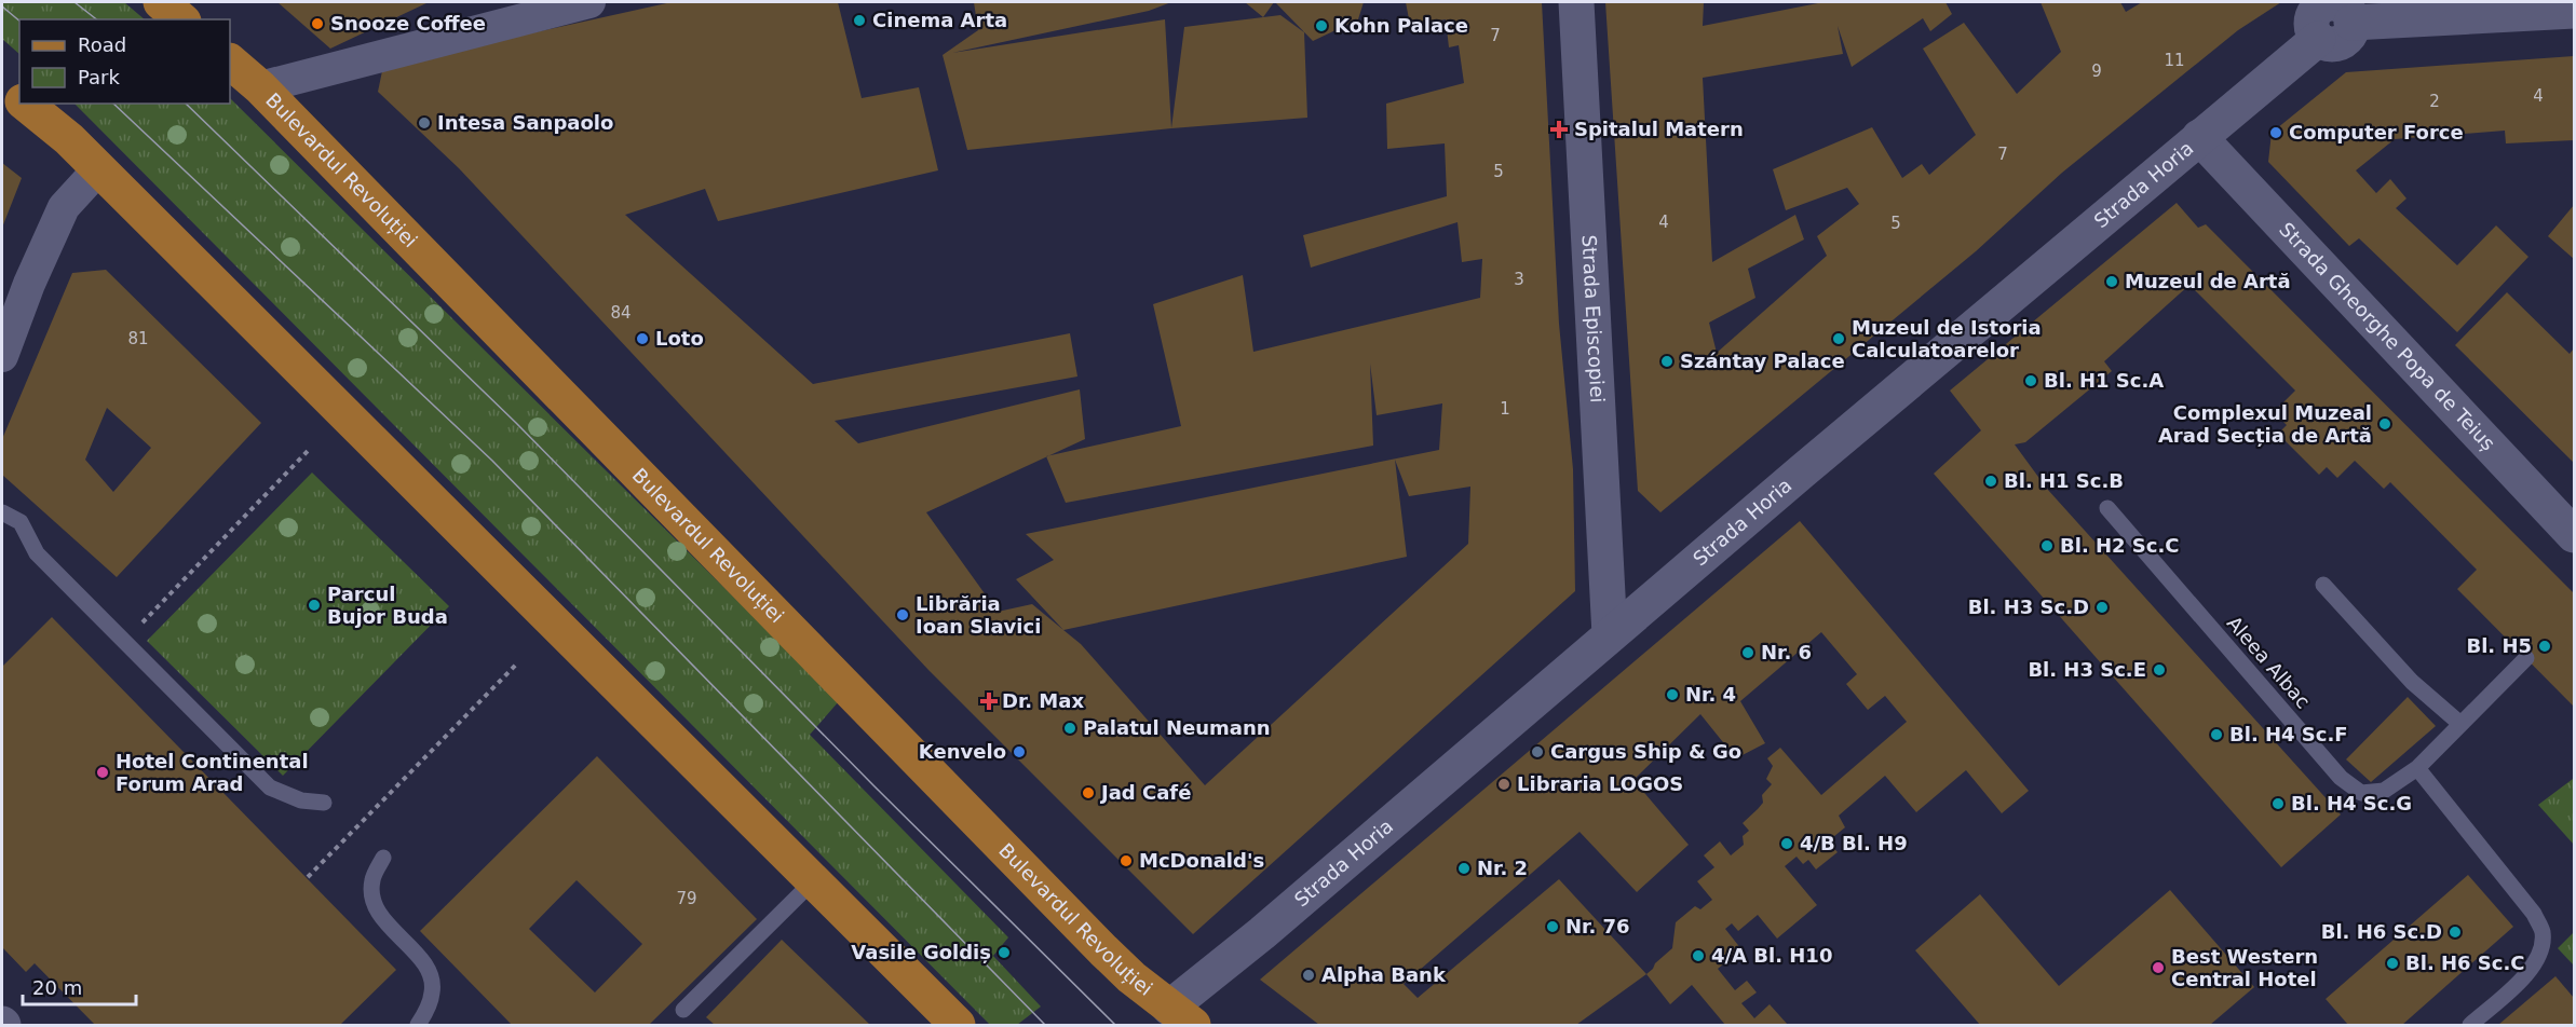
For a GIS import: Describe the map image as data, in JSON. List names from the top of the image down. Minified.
{"streets":{"main road":["Bulevardul Revoluției"],"street":["Strada Horia","Strada Episcopiei","Strada Gheorghe Popa de Teiuș"],"lane":["Aleea Albac"]},"crossings":[["Bulevardul Revoluției","Strada Horia"],["Strada Horia","Strada Episcopiei"],["Strada Horia","Strada Gheorghe Popa de Teiuș"]],"places":{"other":["Cinema Arta","Snooze Coffee","Kohn Palace","Intesa Sanpaolo","Computer Force","Muzeul de Artă","Loto","Muzeul de Istoria Calculatoarelor","Szántay Palace","Bl. H1 Sc.A","Complexul Muzeal Arad Secția de Artă","Bl. H1 Sc.B","Bl. H2 Sc.C","Parcul Bujor Buda","Bl. H3 Sc.D","Librăria Ioan Slavici","Bl. H5","Nr. 6","Bl. H3 Sc.E","Nr. 4","Palatul Neumann","Bl. H4 Sc.F","Kenvelo","Cargus Ship & Go","Hotel Continental Forum Arad","Libraria LOGOS","Jad Café","Bl. H4 Sc.G","4/B Bl. H9","McDonald's","Nr. 2","Nr. 76","Bl. H6 Sc.D","Vasile Goldiș","4/A Bl. H10","Bl. H6 Sc.C","Best Western Central Hotel","Alpha Bank"],"health":["Spitalul Matern","Dr. Max"]},"house_numbers":["7","11","9","4","2","7","5","4","5","3","84","81","1","79"],"legend":["Road","Park"],"scale_bar":"20 m"}
